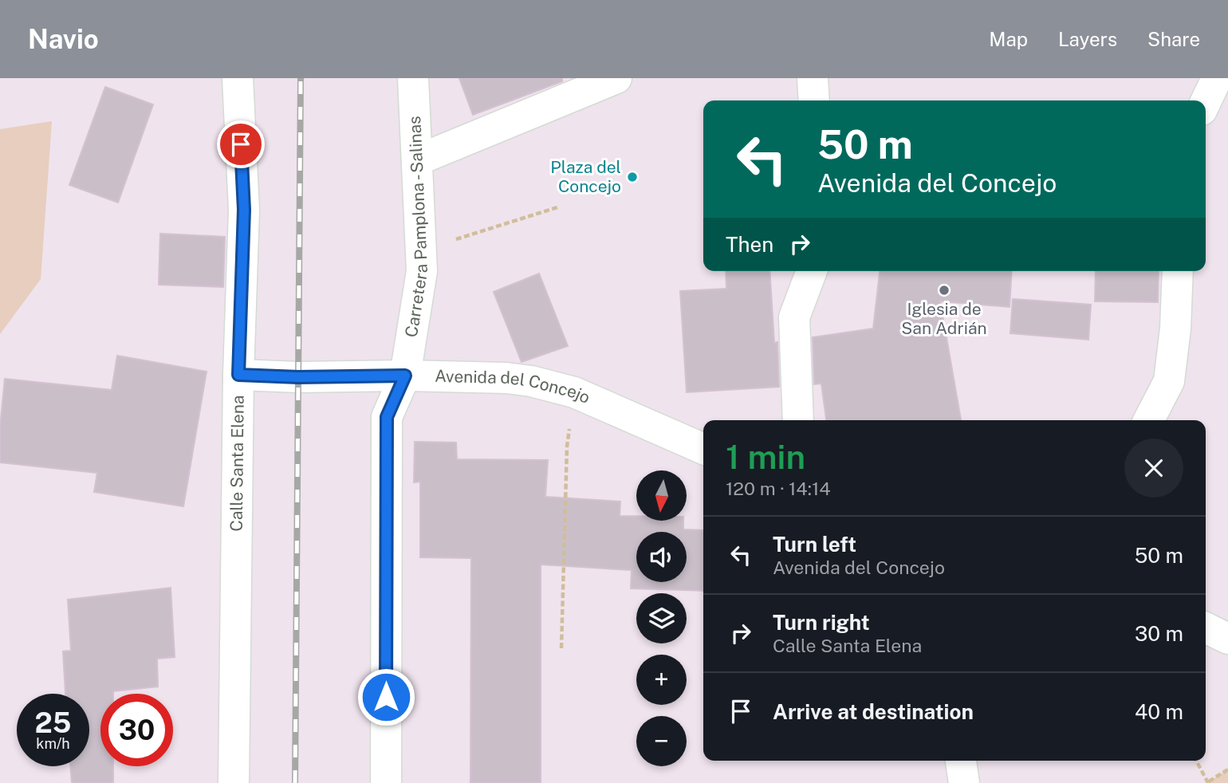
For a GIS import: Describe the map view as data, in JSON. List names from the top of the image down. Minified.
{"streets":{"street":["Carretera Pamplona - Salinas","Avenida del Concejo","Calle Santa Elena"]},"crossings":[["Carretera Pamplona - Salinas","Avenida del Concejo"],["Avenida del Concejo","Calle Santa Elena"]],"places":["Plaza del Concejo","Iglesia de San Adrián"],"north":"bottom","page":{"header":"Navio","nav":["Map","Layers","Share"],"turn":["50 m","Avenida del Concejo"],"then":"Then","heading":["1 min","120 m · 14:14"],"map_buttons":["+","−"],"list":[{"name":"Turn left","note":"Avenida del Concejo","value":"50 m"},{"name":"Turn right","note":"Calle Santa Elena","value":"30 m"},{"name":"Arrive at destination","value":"40 m"}],"speed":"25 km/h","limit":"30"}}
